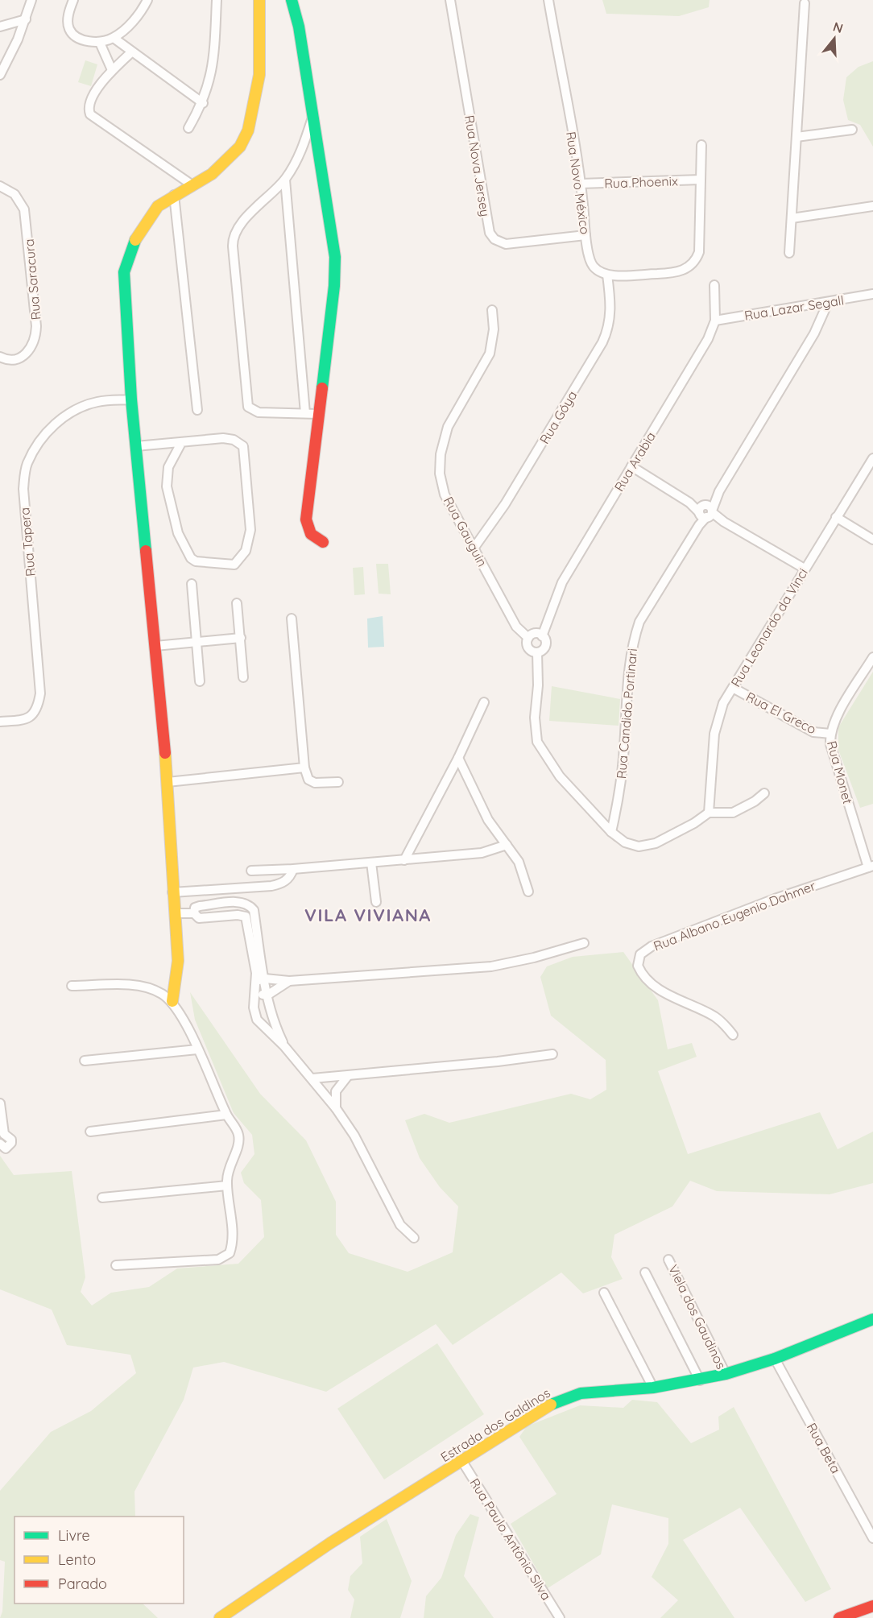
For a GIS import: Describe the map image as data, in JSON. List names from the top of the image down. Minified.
{"streets":{"street":["Rua Nova Jersey","Rua Phoenix","Rua Novo México","Rua Saracura","Rua Lazar Segall","Rua Góya","Rua Arabia","Rua Gauguin","Rua Tapera","Rua Leonardo da Vinci","Rua El Greco","Rua Candido Portinari","Rua Monet","Rua Albano Eugenio Dahmer","Viela dos Gaudinos","Estrada dos Galdinos","Rua Beta","Rua Paulo Antônio Silva"]},"crossings":[["Rua Nova Jersey","Rua Novo México"],["Rua Phoenix","Rua Novo México"],["Rua Novo México","Rua Góya"],["Rua Lazar Segall","Rua Arabia"],["Rua Lazar Segall","Rua Candido Portinari"],["Rua Góya","Rua Gauguin"],["Rua Arabia","Rua Gauguin"],["Rua Arabia","Rua Candido Portinari"],["Rua Leonardo da Vinci","Rua El Greco"],["Rua El Greco","Rua Monet"],["Rua Monet","Rua Albano Eugenio Dahmer"],["Viela dos Gaudinos","Estrada dos Galdinos"],["Estrada dos Galdinos","Rua Beta"],["Estrada dos Galdinos","Rua Paulo Antônio Silva"]],"districts":["VILA VIVIANA"],"legend":["Livre","Lento","Parado"],"north":"top"}
